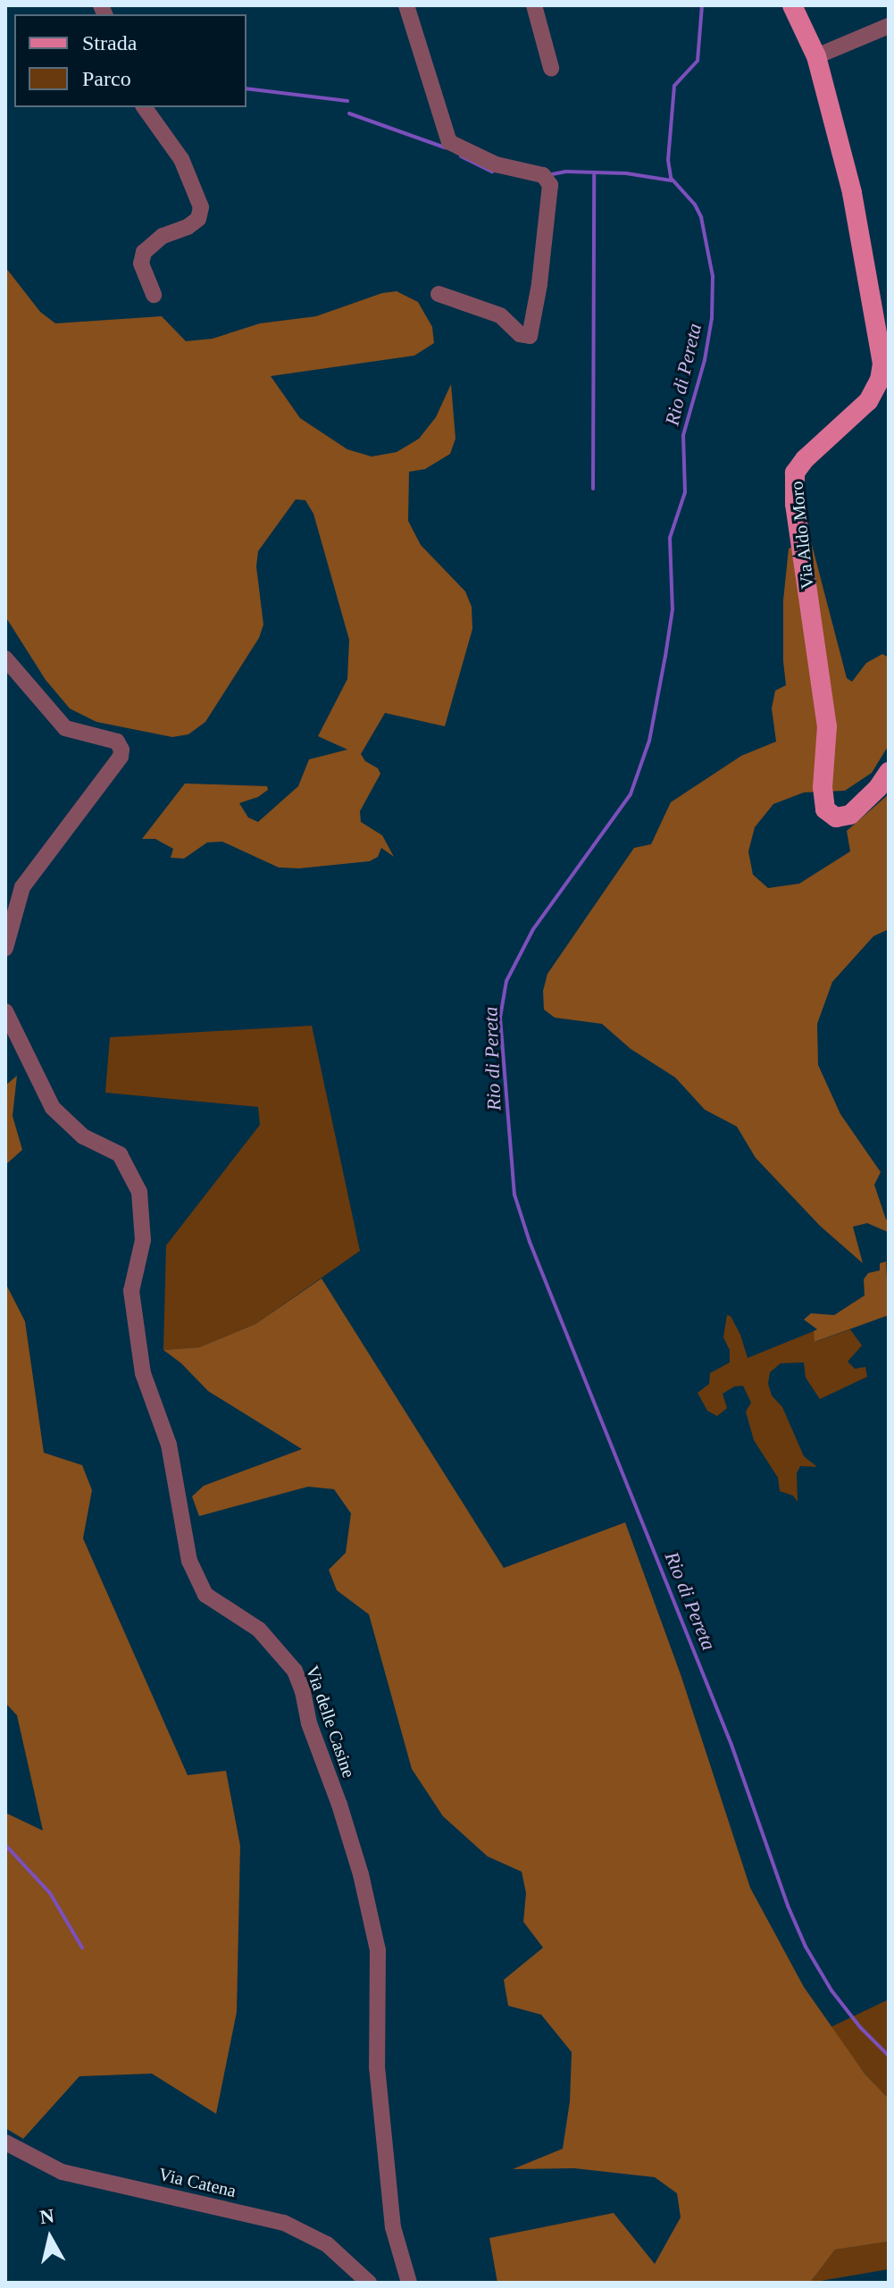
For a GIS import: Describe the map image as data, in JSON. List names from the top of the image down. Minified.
{"streets":{"main road":["Via Aldo Moro"],"street":["Via delle Casine","Via Catena"]},"water":["Rio di Pereta"],"legend":["Strada","Parco"],"north":"top"}
